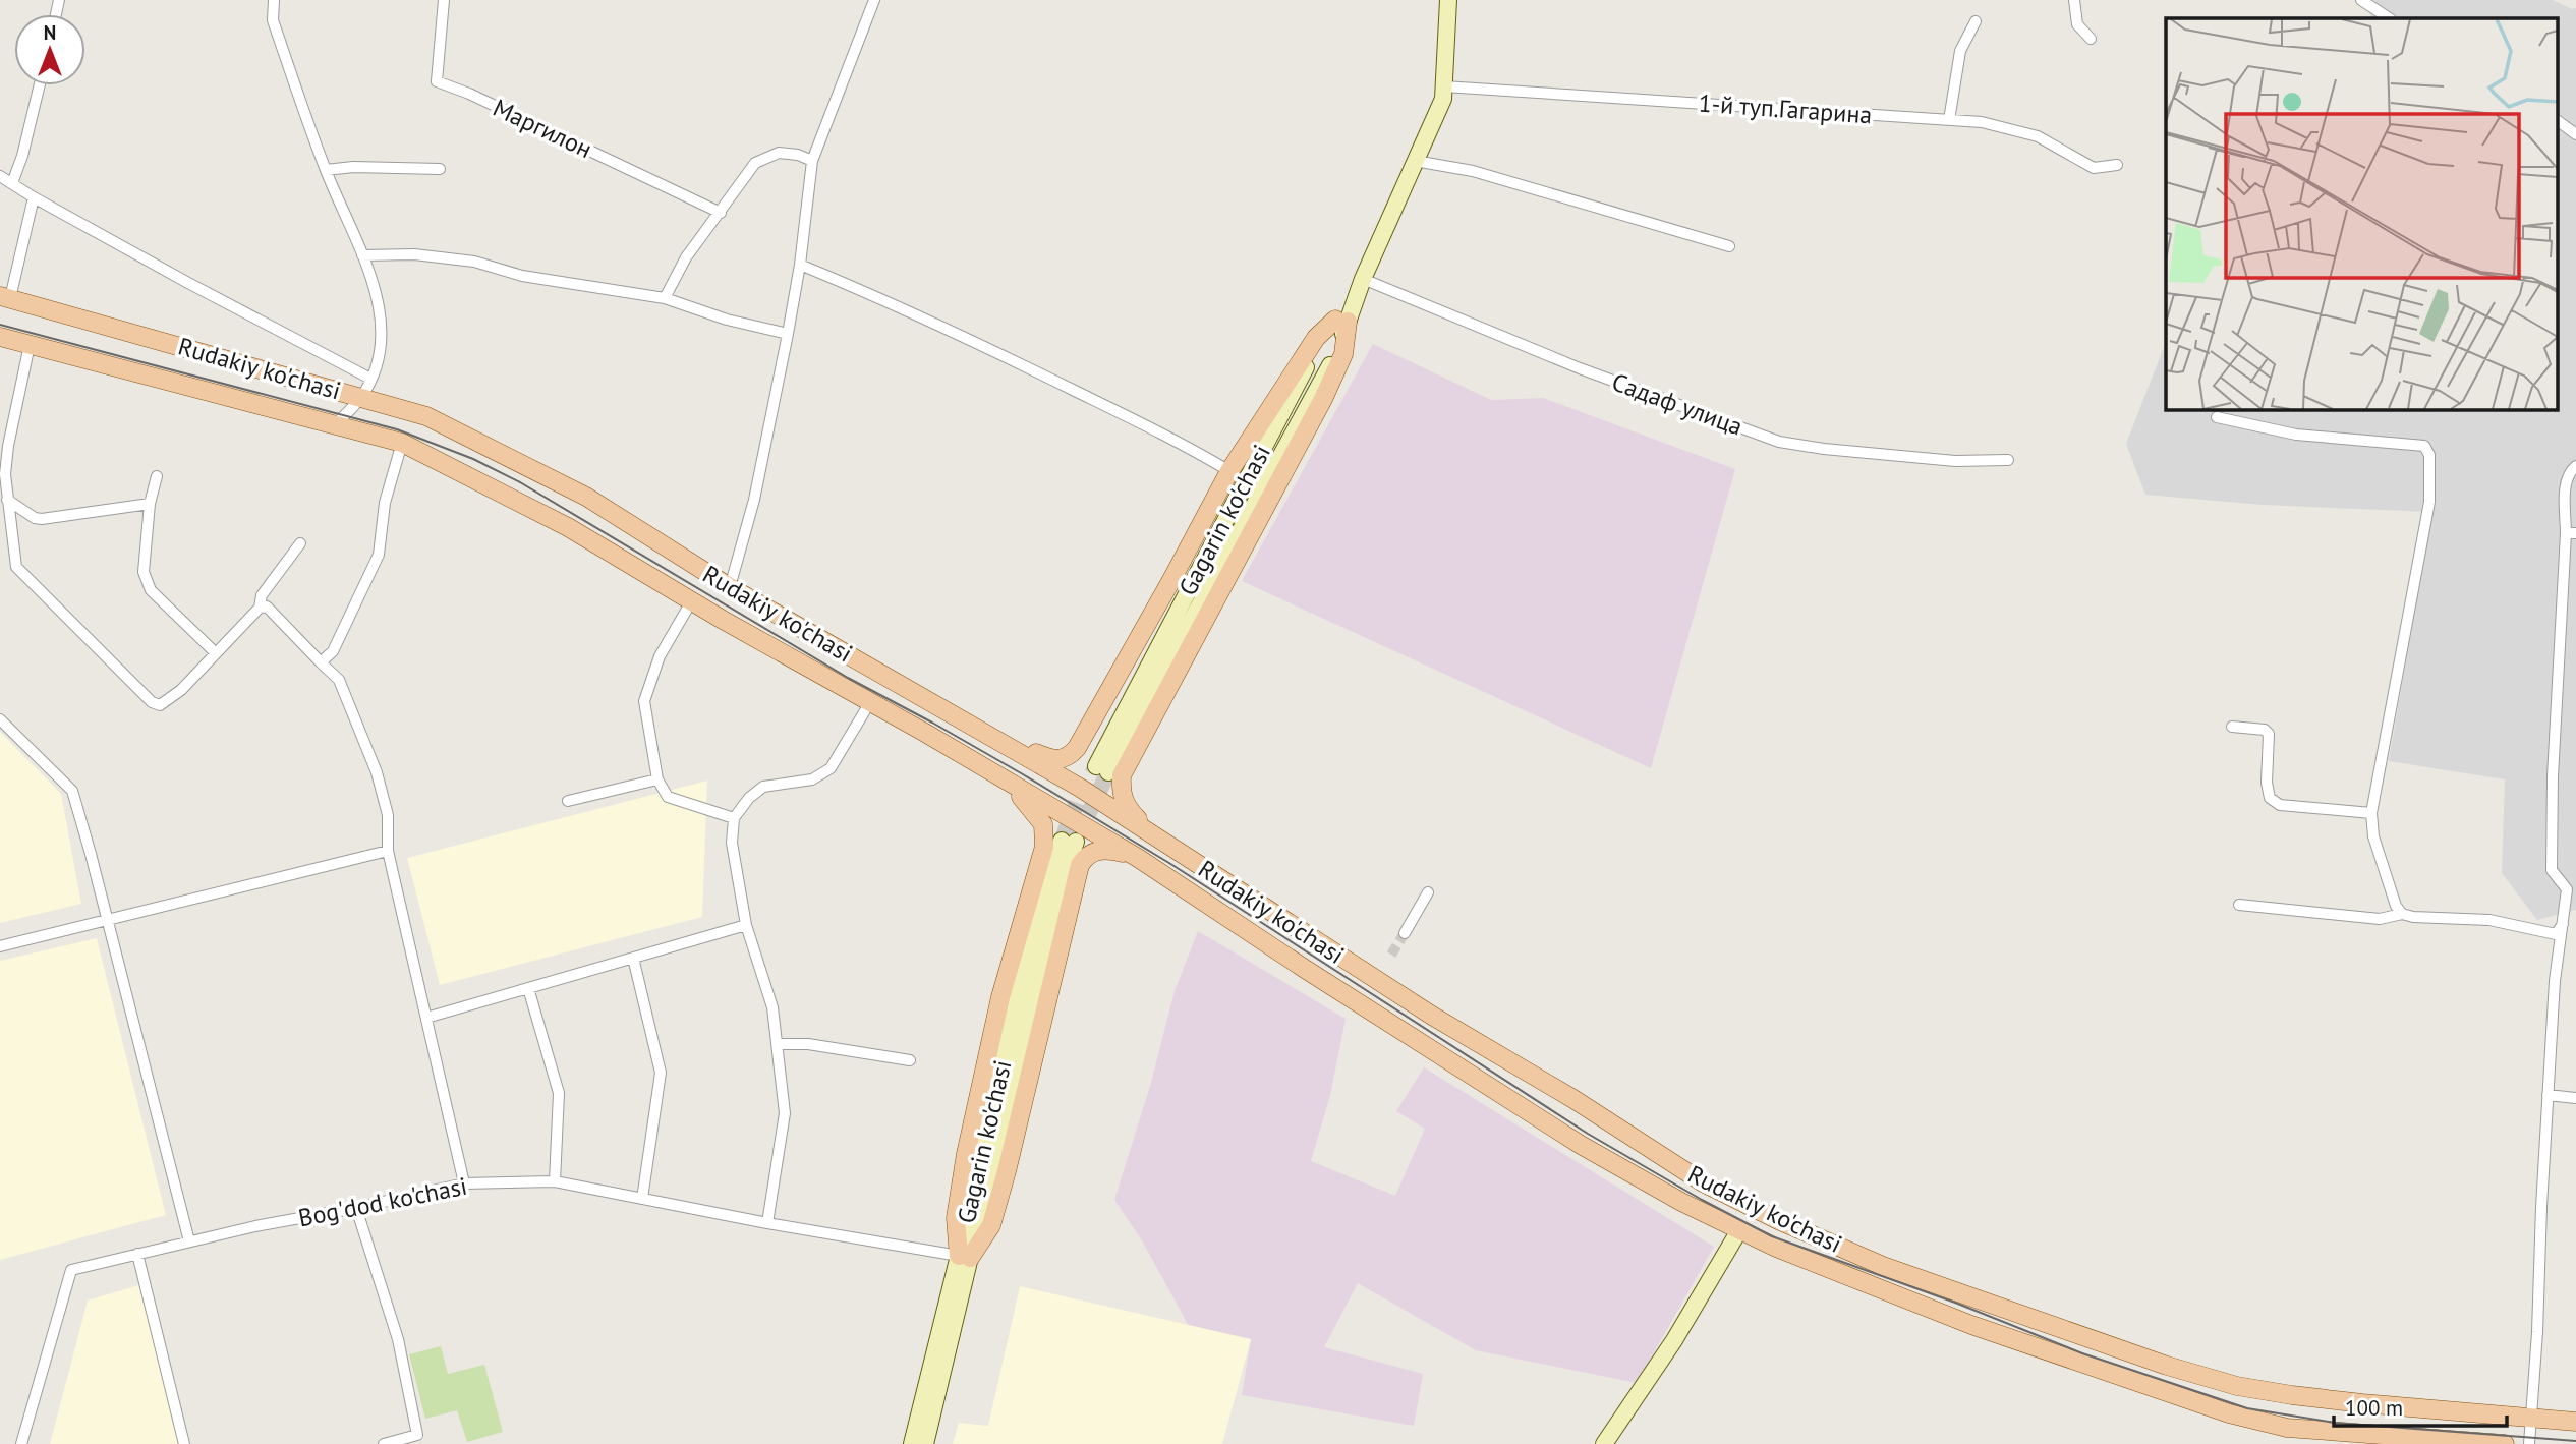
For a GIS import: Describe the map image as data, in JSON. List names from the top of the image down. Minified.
{"streets":{"main road":["Rudakiy ko'chasi","Gagarin ko'chasi"],"street":["1-й туп.Гагарина","Маргилон","Садаф улица","Bog'dod ko'chasi"]},"crossings":[["1-й туп.Гагарина","Gagarin ko'chasi"],["Садаф улица","Gagarin ko'chasi"],["Gagarin ko'chasi","Bog'dod ko'chasi"]],"scale_bar":"100 m","north":"top"}
